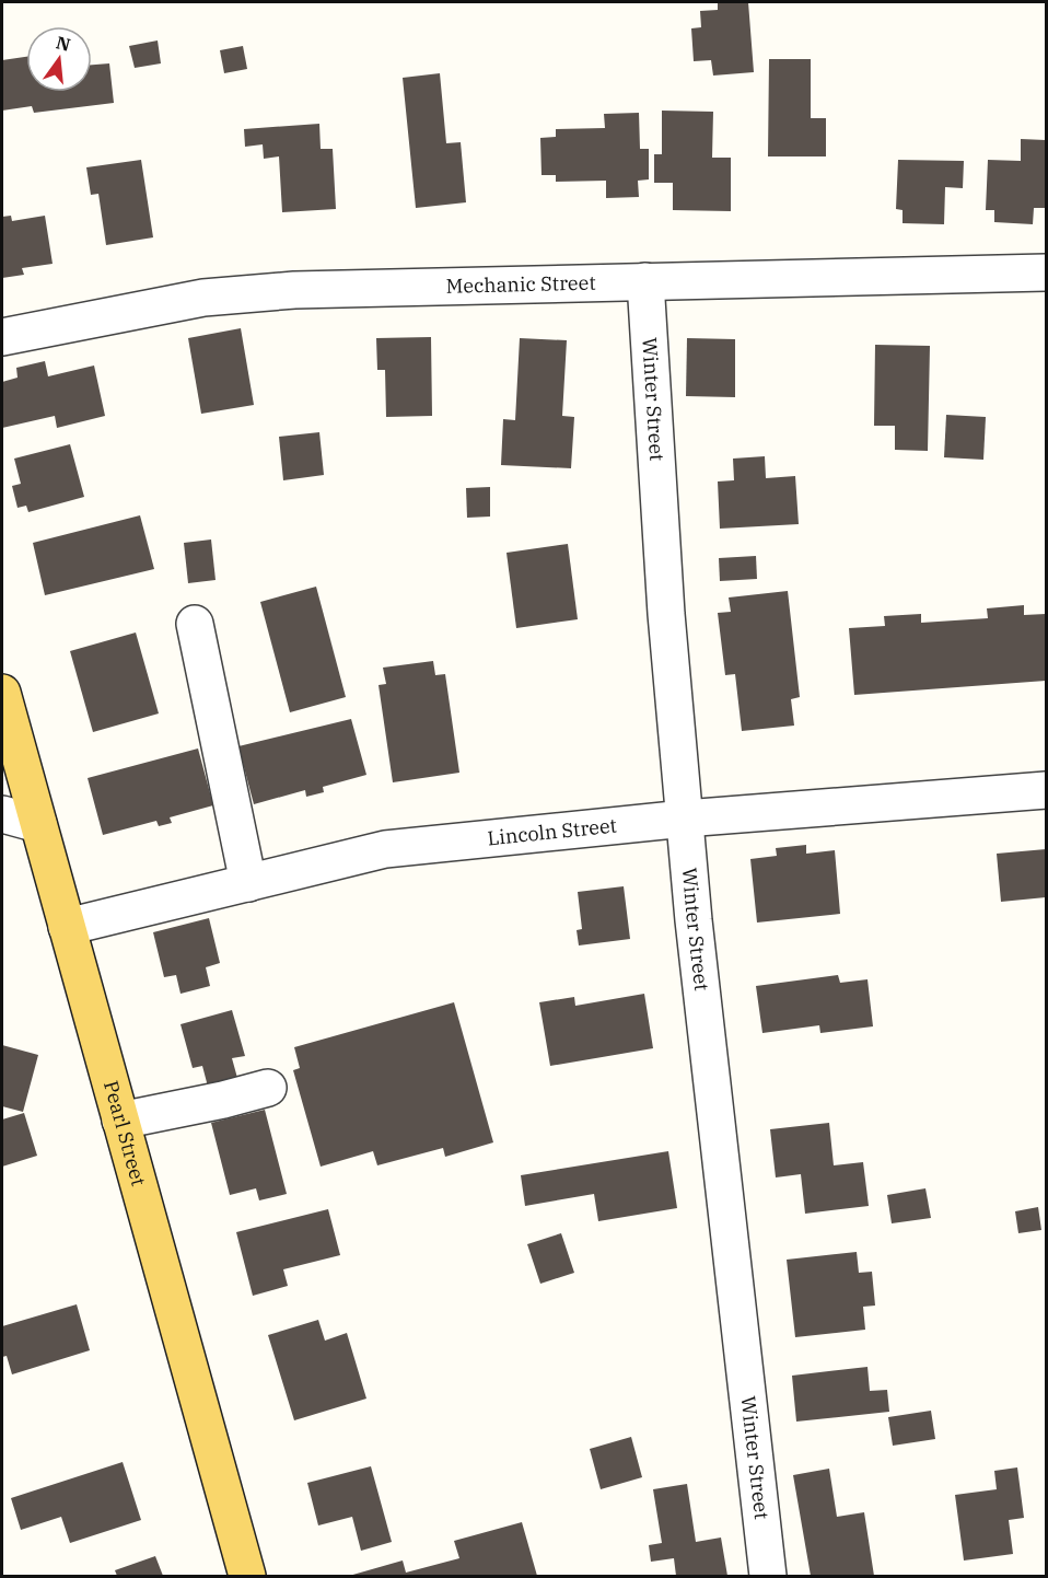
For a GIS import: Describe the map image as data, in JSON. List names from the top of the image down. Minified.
{"streets":{"main road":["Pearl Street"],"street":["Mechanic Street","Winter Street","Lincoln Street"]},"crossings":[["Mechanic Street","Winter Street"],["Winter Street","Lincoln Street"],["Lincoln Street","Pearl Street"]],"north":"top"}
